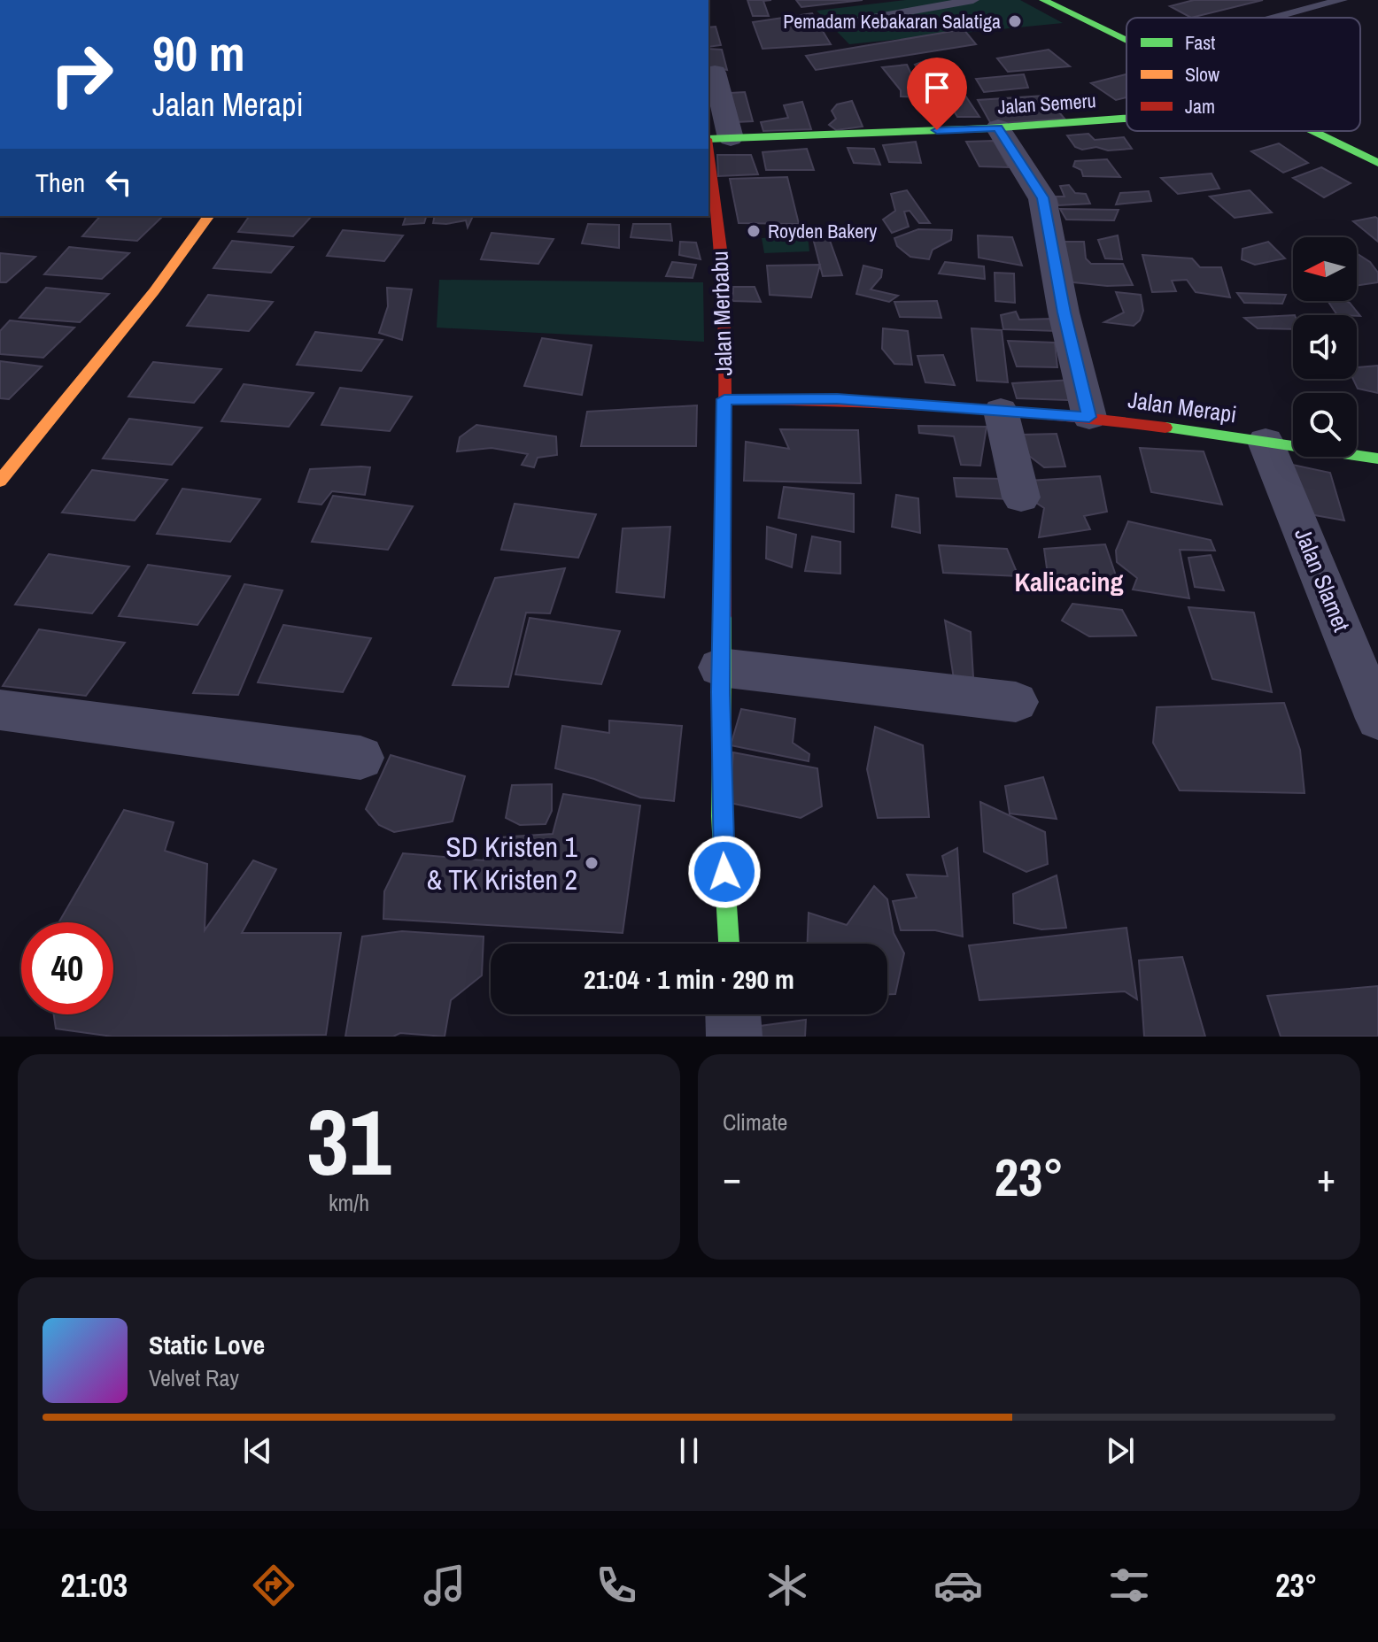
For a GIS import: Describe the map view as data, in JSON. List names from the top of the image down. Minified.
{"streets":{"street":["Jalan Semeru","Jalan Merbabu","Jalan Merapi","Jalan Slamet"]},"crossings":[["Jalan Semeru","Jalan Merbabu"],["Jalan Merbabu","Jalan Merapi"],["Jalan Merapi","Jalan Slamet"]],"districts":["Kalicacing"],"places":["Pemadam Kebakaran Salatiga","Royden Bakery","SD Kristen 1 & TK Kristen 2"],"legend":["Fast","Slow","Jam"],"north":"left","page":{"turn":["90 m","Jalan Merapi"],"then":"Then","limit":"40","trip":"21:04 · 1 min · 290 m","tile":[["31","km/h"],"Climate"],"heat":["−","23°","+"],"song":["Static Love","Velvet Ray"],"tabs":["21:03","23°"]}}
